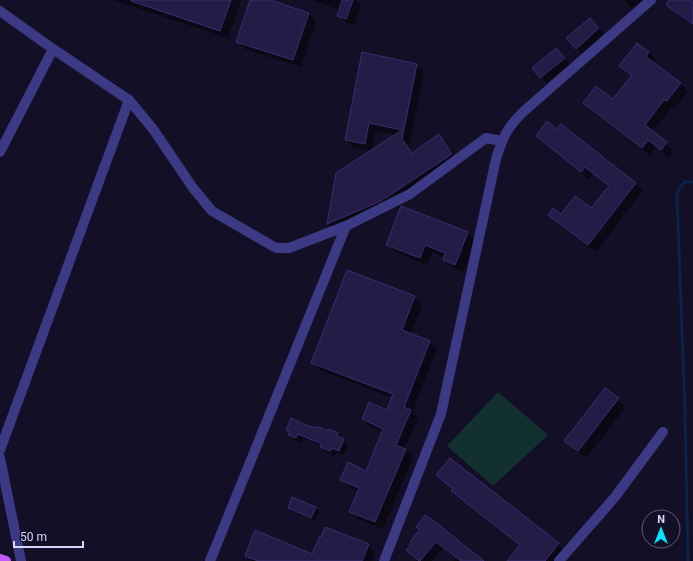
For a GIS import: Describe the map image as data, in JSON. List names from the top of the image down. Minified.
{"scale_bar":"50 m","north":"top"}
